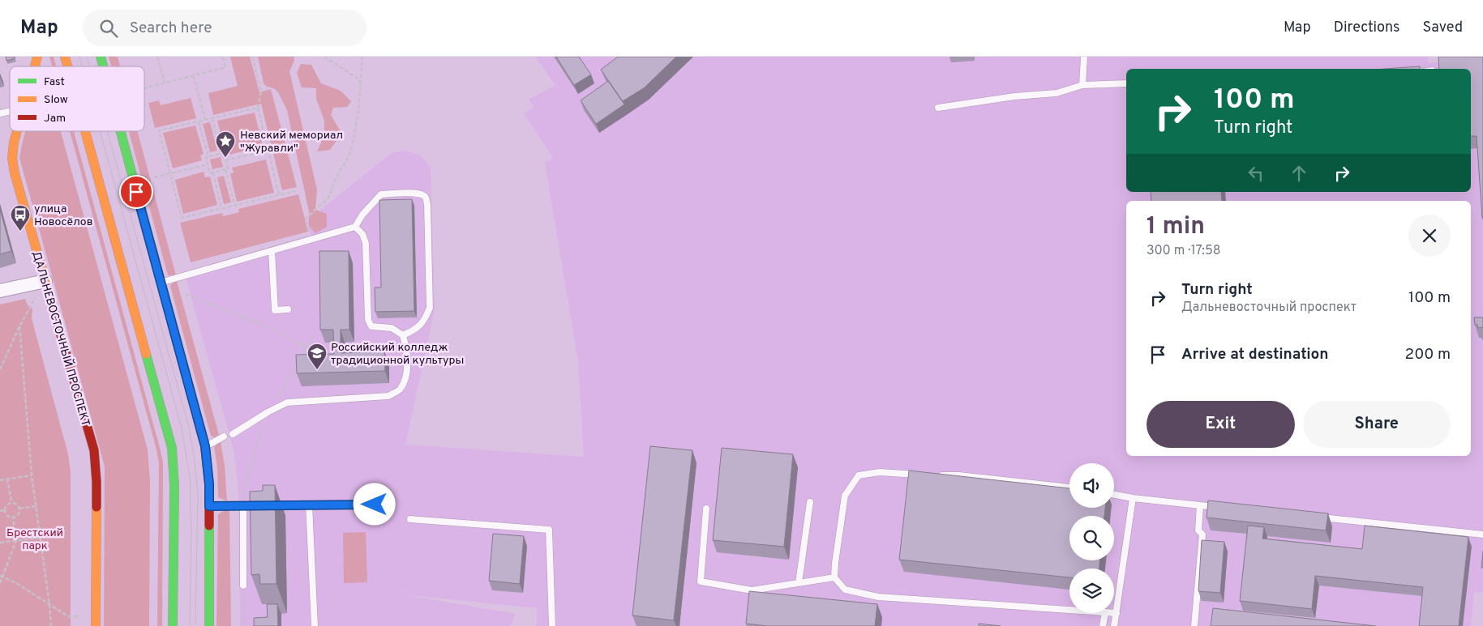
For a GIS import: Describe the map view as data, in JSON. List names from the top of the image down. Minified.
{"streets":{"main road":["ДАЛЬНЕВОСТОЧНЫЙ ПРОСПЕКТ"]},"parks":["Брестский парк"],"places":{"place":["Невский мемориал \"Журавли\""],"bus stop":["улица Новосёлов"],"school or university":["Российский колледж традиционной культуры"]},"legend":["Fast","Slow","Jam"],"page":{"header":"Map","search":"Search here","nav":["Map","Directions","Saved"],"turn":["100 m","Turn right"],"heading":["1 min","300 m · 17:58"],"list":[{"name":"Turn right","note":"Дальневосточный проспект","value":"100 m"},{"name":"Arrive at destination","value":"200 m"}],"buttons":["Exit","Share"]}}
